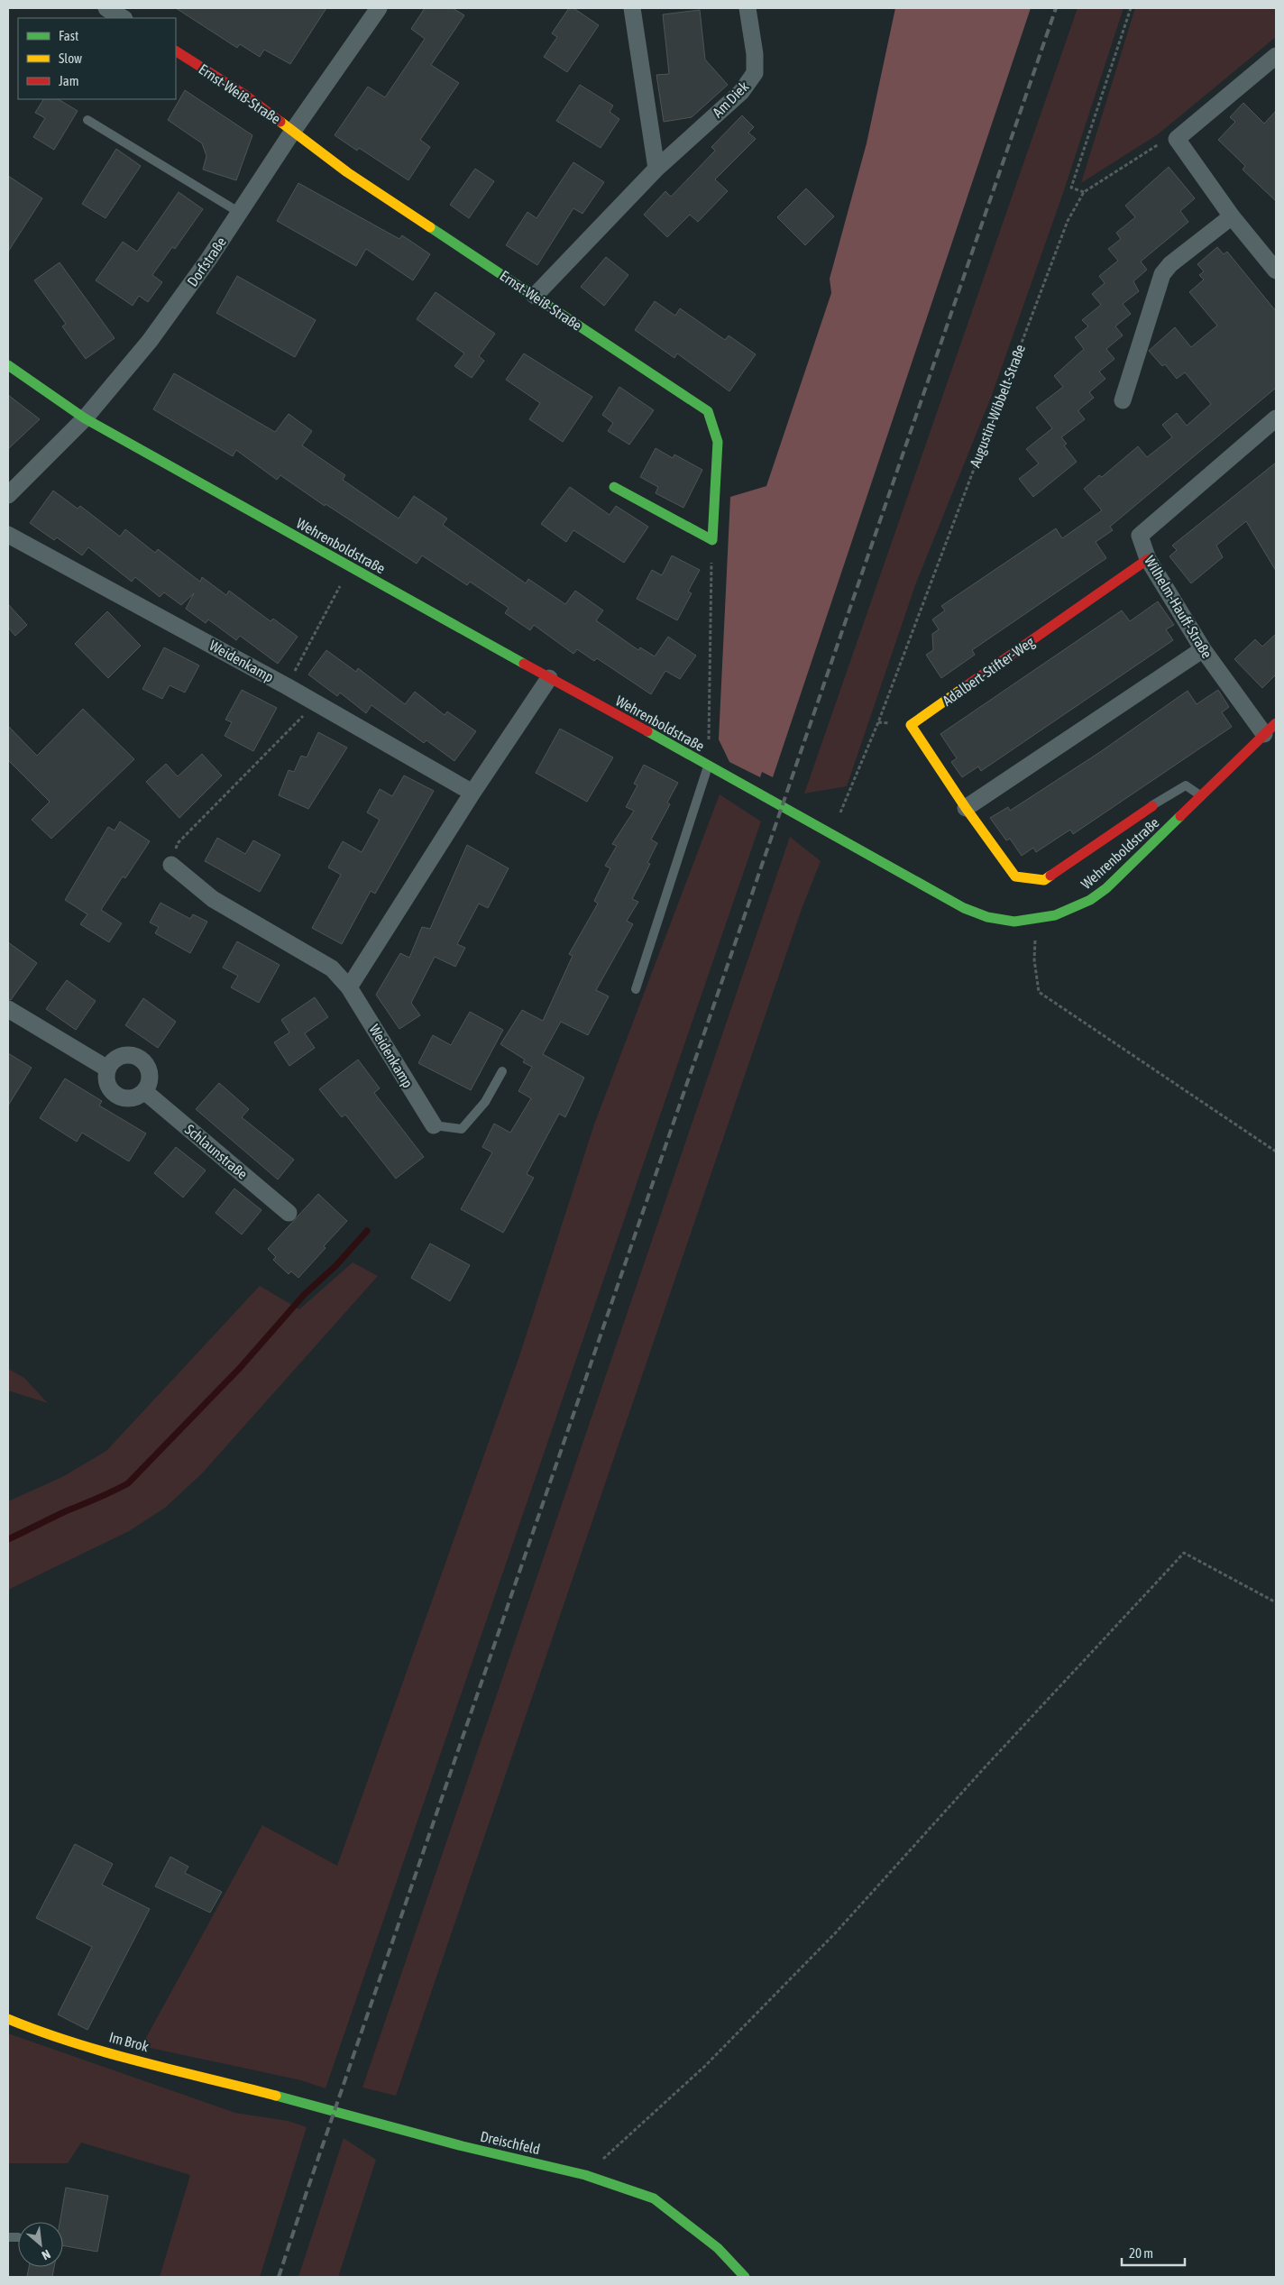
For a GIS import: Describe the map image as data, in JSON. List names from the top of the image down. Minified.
{"streets":{"street":["Ernst-Weiß-Straße","Am Diek","Dorfstraße","Wehrenboldstraße","Wilhelm-Hauff-Straße","Weidenkamp","Adalbert-Stifter-Weg","Schlaunstraße","Im Brok","Dreischfeld"],"path":["Augustin-Wibbelt-Straße"]},"crossings":[["Ernst-Weiß-Straße","Am Diek"],["Ernst-Weiß-Straße","Dorfstraße"],["Dorfstraße","Wehrenboldstraße"],["Augustin-Wibbelt-Straße","Wehrenboldstraße"],["Wehrenboldstraße","Wilhelm-Hauff-Straße"],["Wilhelm-Hauff-Straße","Adalbert-Stifter-Weg"],["Im Brok","Dreischfeld"]],"legend":["Fast","Slow","Jam"],"scale_bar":"20 m","north":"bottom right"}
